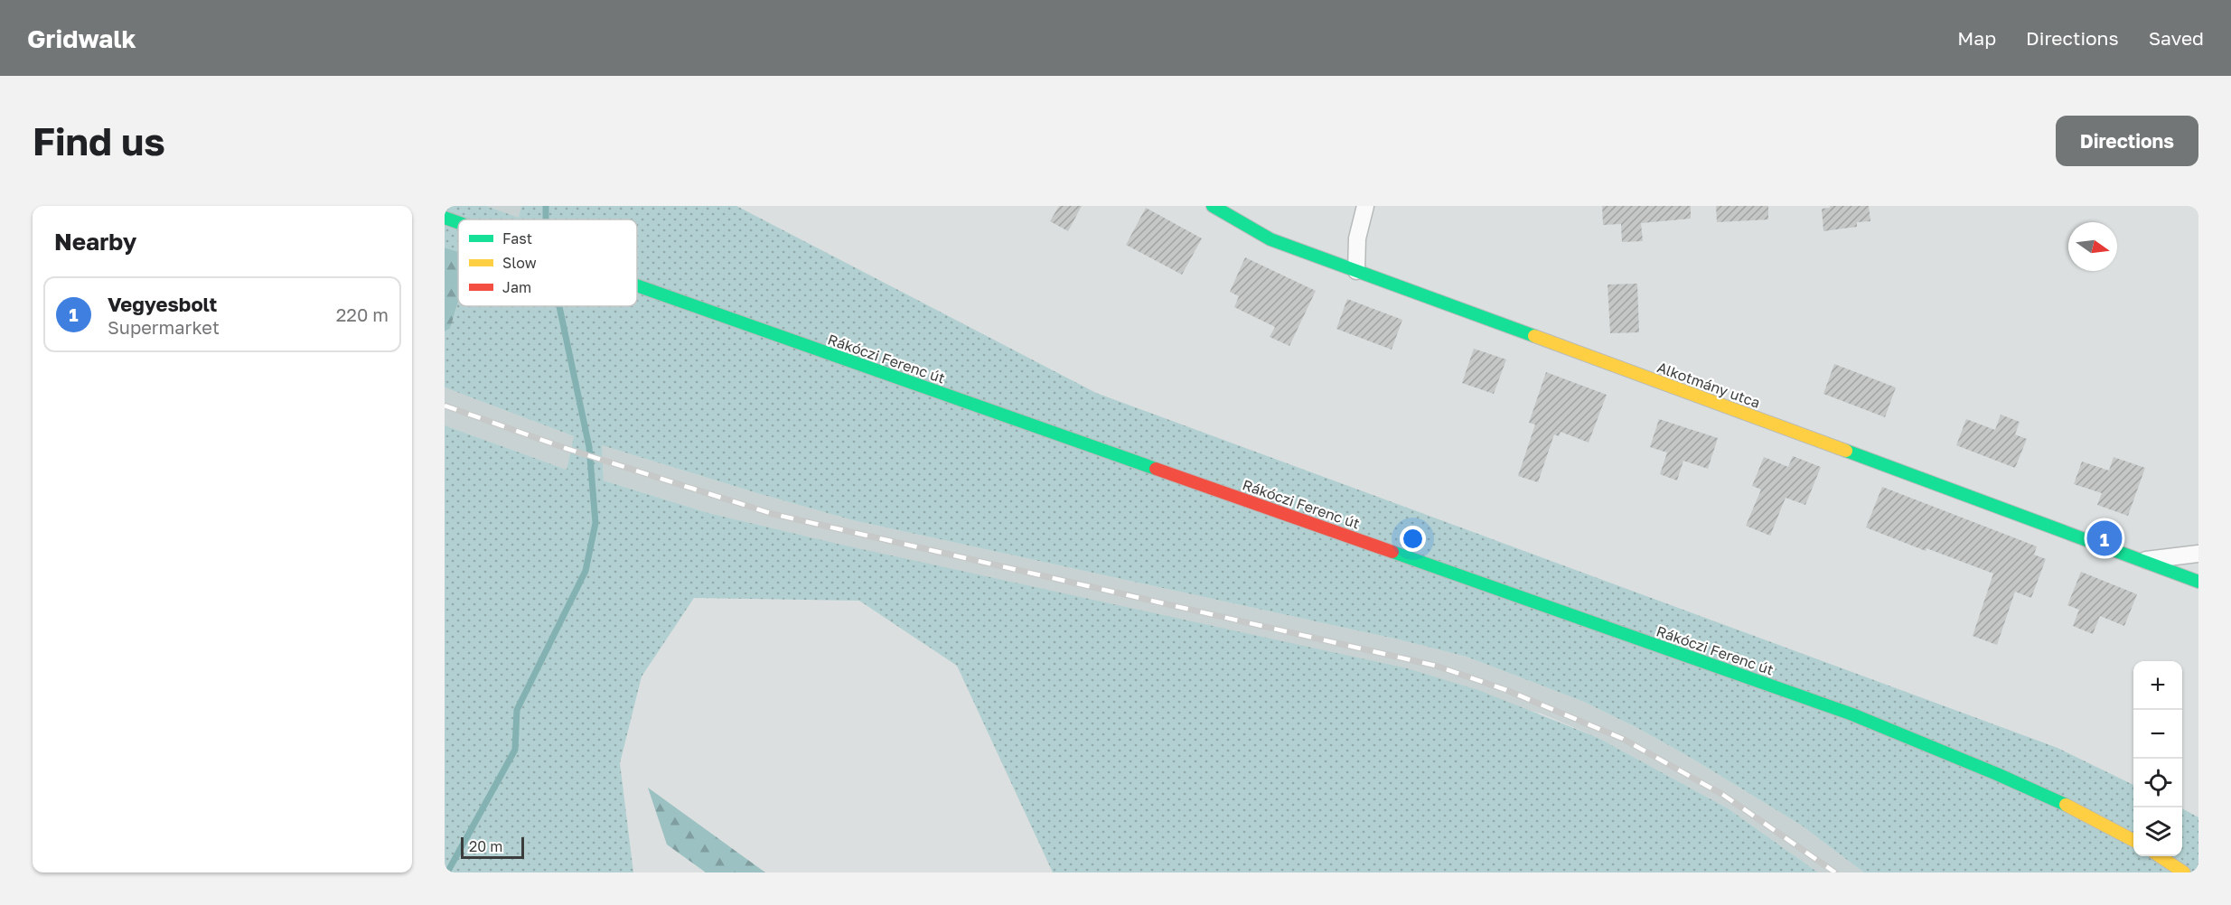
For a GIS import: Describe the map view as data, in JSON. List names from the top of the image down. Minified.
{"streets":{"main road":["Rákóczi Ferenc út","Alkotmány utca"]},"legend":["Fast","Slow","Jam"],"scale_bar":"20 m","north":"right","page":{"header":"Gridwalk","nav":["Map","Directions","Saved"],"buttons":"Directions","title":"Find us","heading":"Nearby","list":[{"mark":"1","name":"Vegyesbolt","note":"Supermarket","value":"220 m"}],"pins":"1","map_buttons":["+","−"],"scale":"20 m"}}
